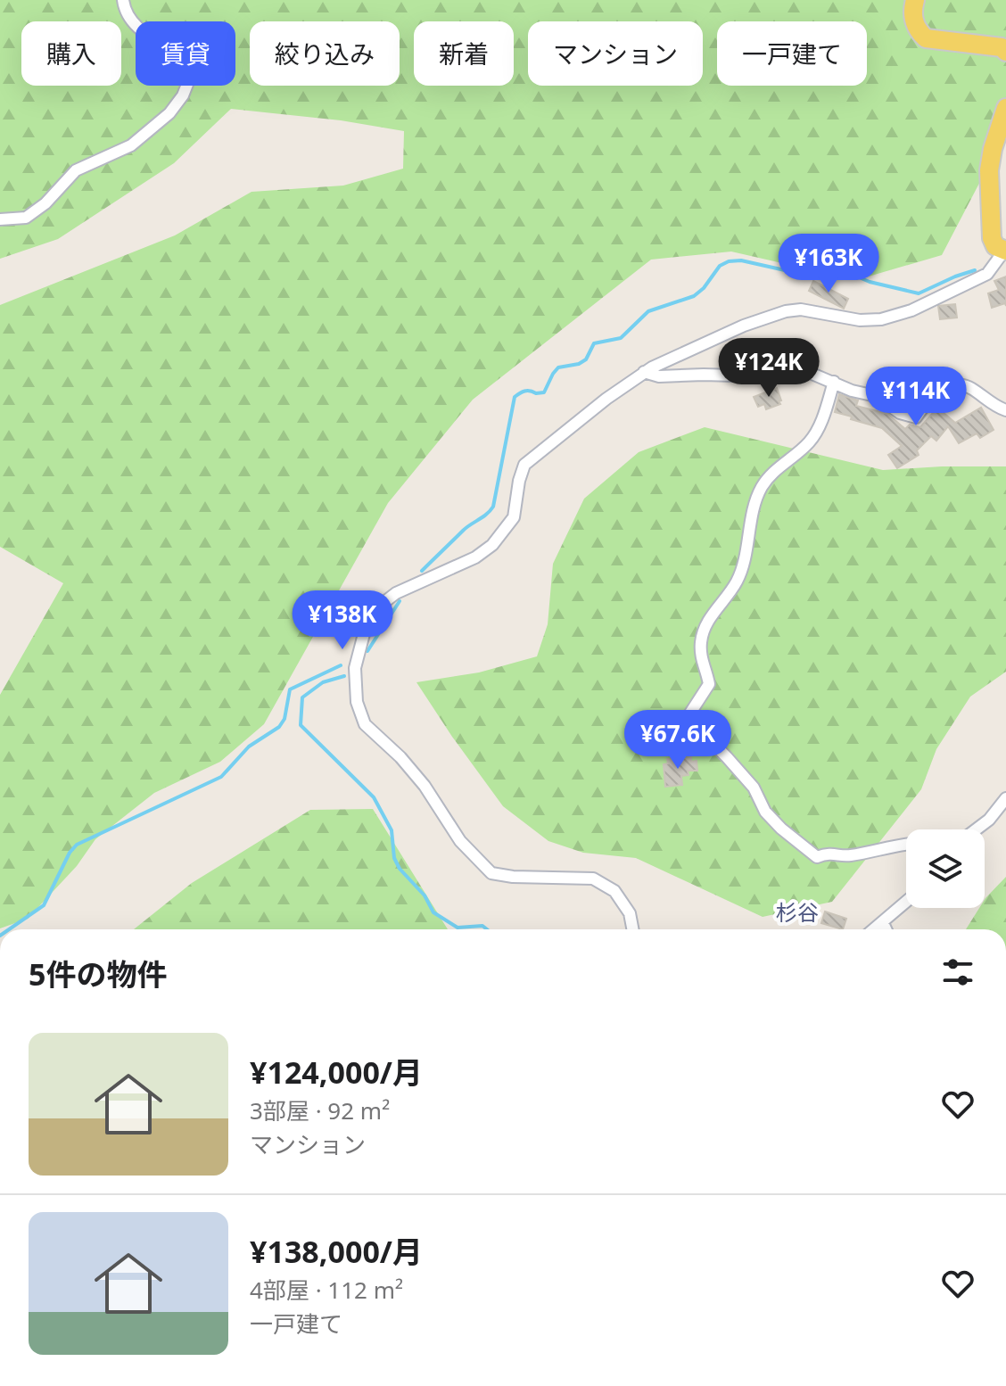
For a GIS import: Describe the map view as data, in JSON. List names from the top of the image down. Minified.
{"districts":["杉谷"],"page":{"chip":["購入","賃貸","絞り込み","新着","マンション","一戸建て"],"price":["¥163K","¥124K","¥114K","¥138K","¥67.6K"],"heading":"5件の物件","list":[{"name":"¥124,000/月","note":"3部屋 · 92 m² · マンション"},{"name":"¥138,000/月","note":"4部屋 · 112 m² · 一戸建て"}]}}
